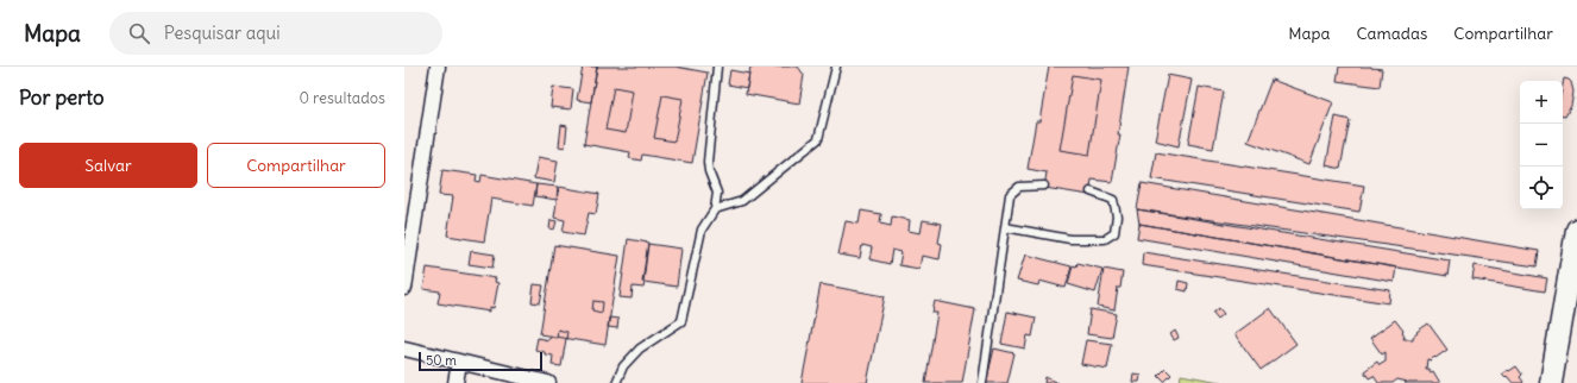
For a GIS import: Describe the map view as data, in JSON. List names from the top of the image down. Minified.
{"scale_bar":"50 m","page":{"header":"Mapa","search":"Pesquisar aqui","nav":["Mapa","Camadas","Compartilhar"],"heading":["Por perto","0 resultados"],"map_buttons":["+","−"],"buttons":["Salvar","Compartilhar"],"scale":"50 m"}}
